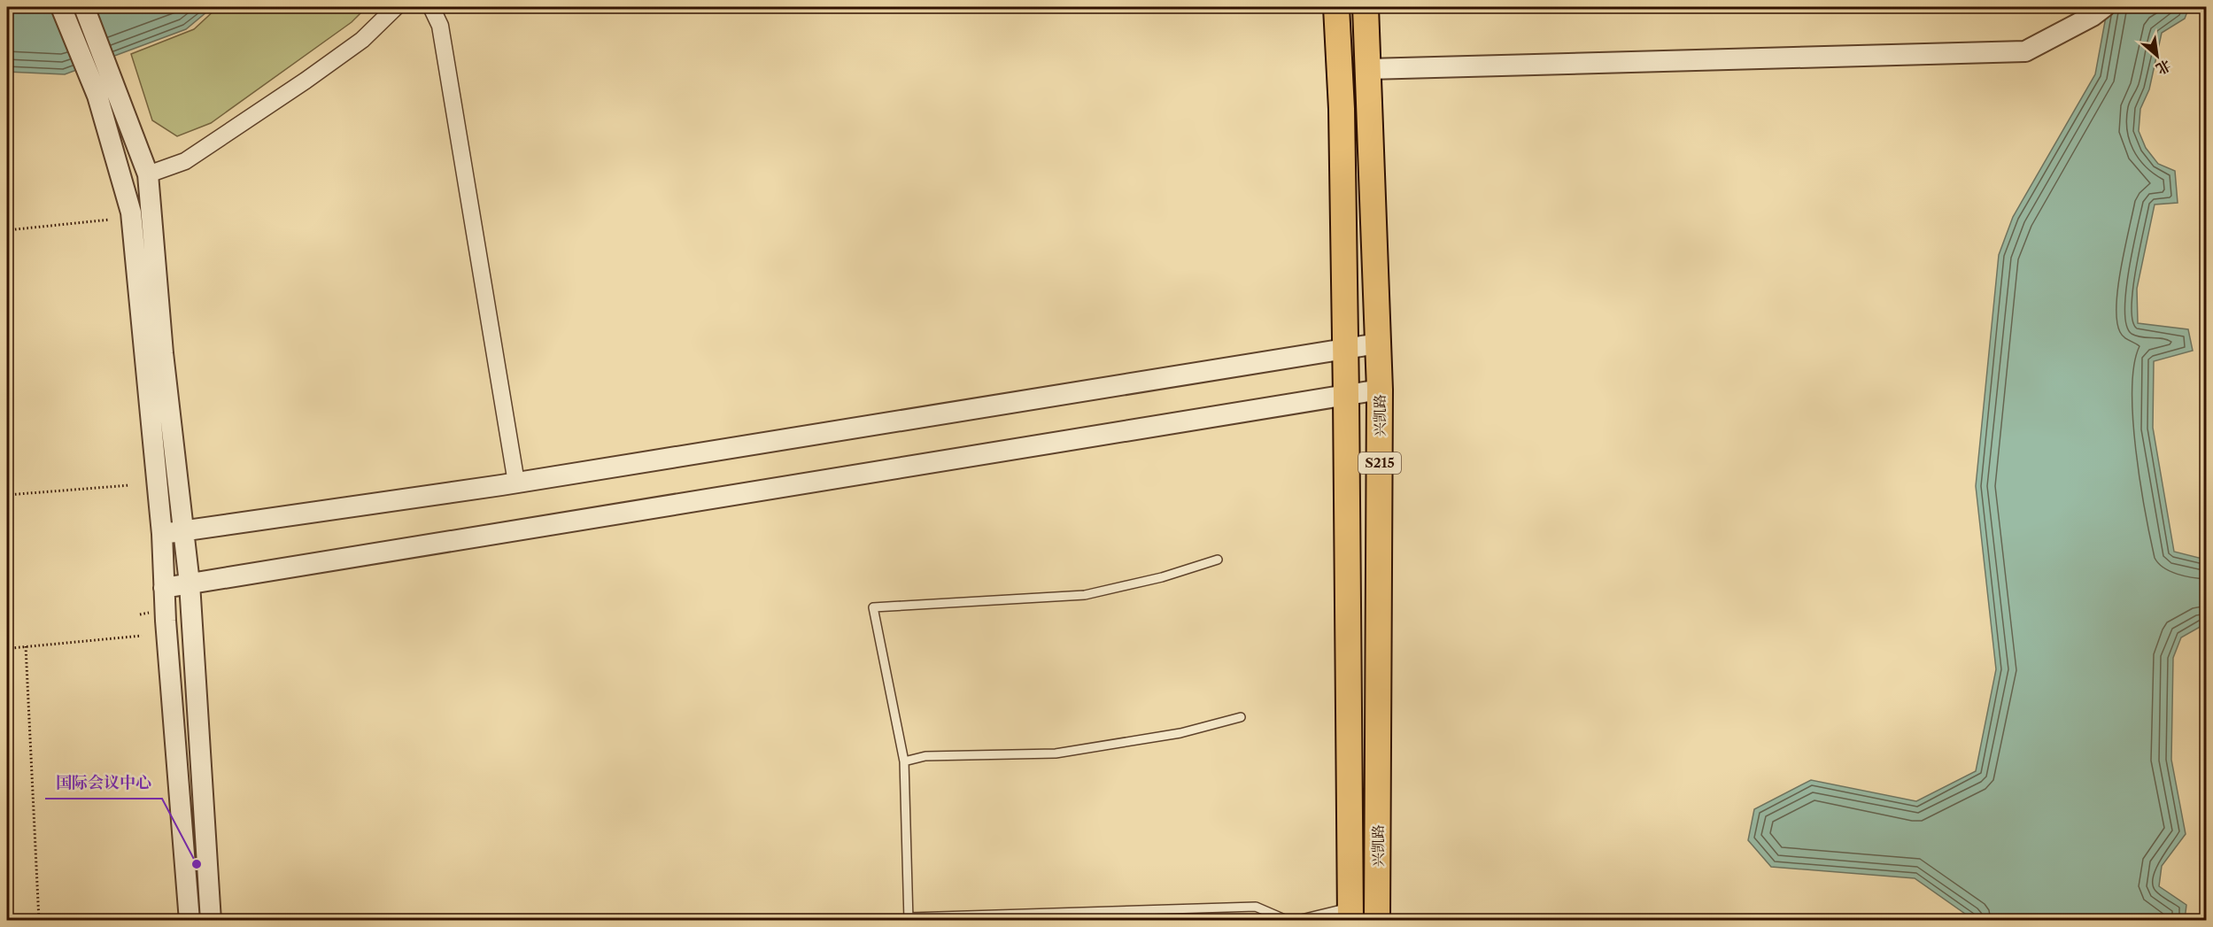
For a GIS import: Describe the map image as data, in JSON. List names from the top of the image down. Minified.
{"streets":{"main road":["兴凯路","S215"]},"places":["国际会议中心"],"north":"bottom right"}
